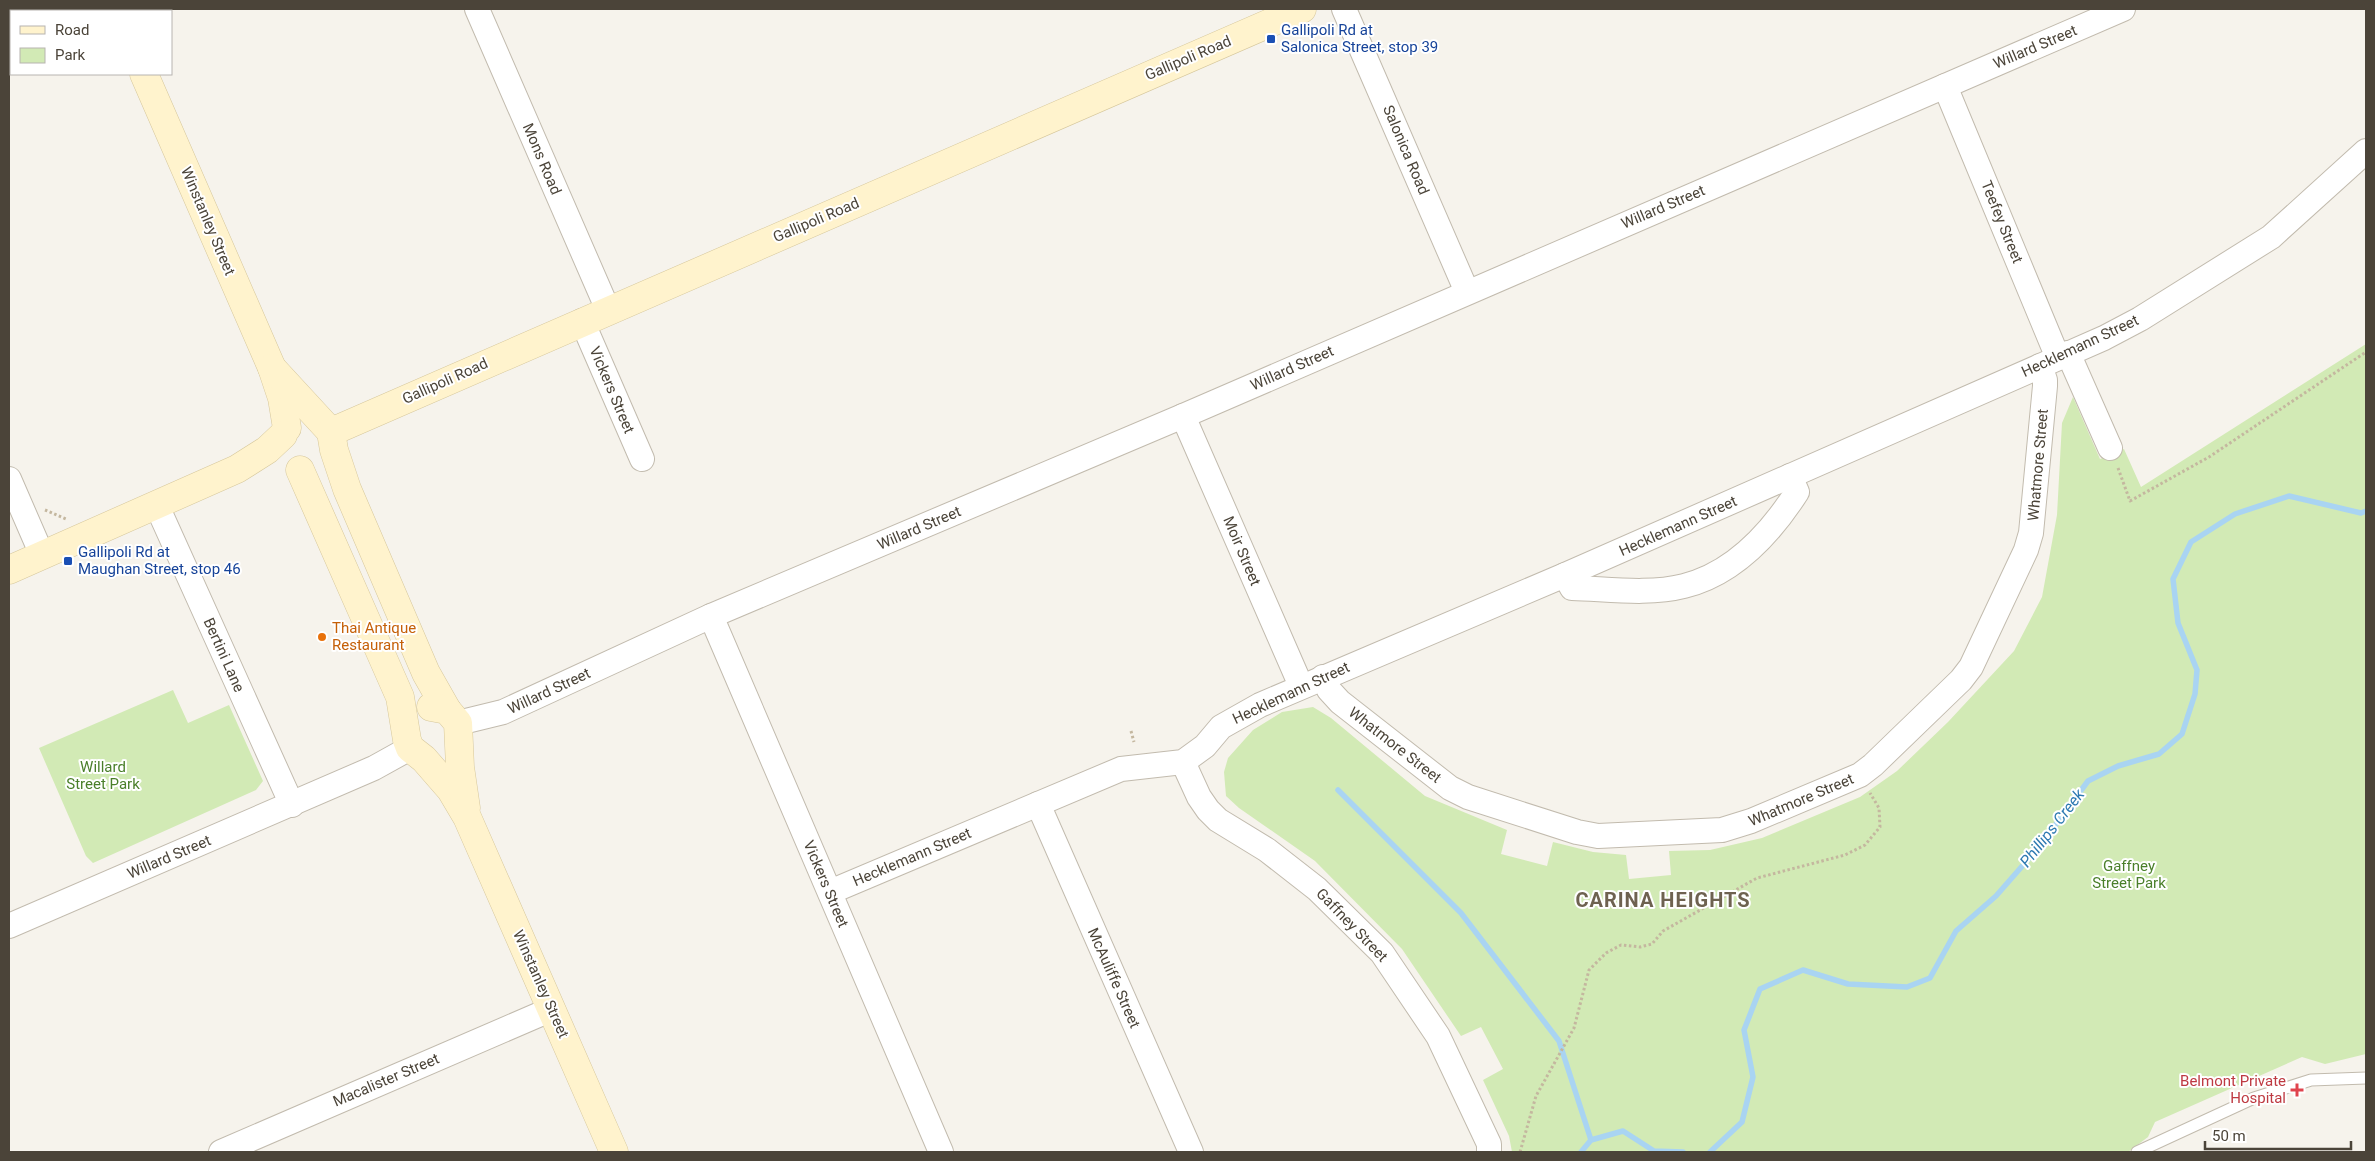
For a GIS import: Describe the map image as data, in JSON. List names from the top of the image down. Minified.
{"streets":{"street":["Willard Street","Gallipoli Road","Salonica Road","Mons Road","Winstanley Street","Teefey Street","Hecklemann Street","Vickers Street","Whatmore Street","Moir Street","Bertini Lane","Gaffney Street","McAuliffe Street","Macalister Street"]},"crossings":[["Willard Street","Salonica Road"],["Willard Street","Winstanley Street"],["Willard Street","Teefey Street"],["Willard Street","Vickers Street"],["Willard Street","Moir Street"],["Willard Street","Bertini Lane"],["Gallipoli Road","Mons Road"],["Gallipoli Road","Winstanley Street"],["Gallipoli Road","Vickers Street"],["Winstanley Street","Macalister Street"],["Teefey Street","Hecklemann Street"],["Teefey Street","Whatmore Street"],["Hecklemann Street","Vickers Street"],["Hecklemann Street","Whatmore Street"],["Hecklemann Street","Moir Street"],["Hecklemann Street","Gaffney Street"],["Hecklemann Street","McAuliffe Street"]],"districts":["CARINA HEIGHTS"],"water":["Phillips Creek"],"parks":["Willard Street Park","Gaffney Street Park"],"places":{"transit":["Gallipoli Rd at Salonica Street, stop 39","Gallipoli Rd at Maughan Street, stop 46"],"other":["Thai Antique Restaurant"],"health":["Belmont Private Hospital"]},"legend":["Road","Park"],"scale_bar":"50 m"}
